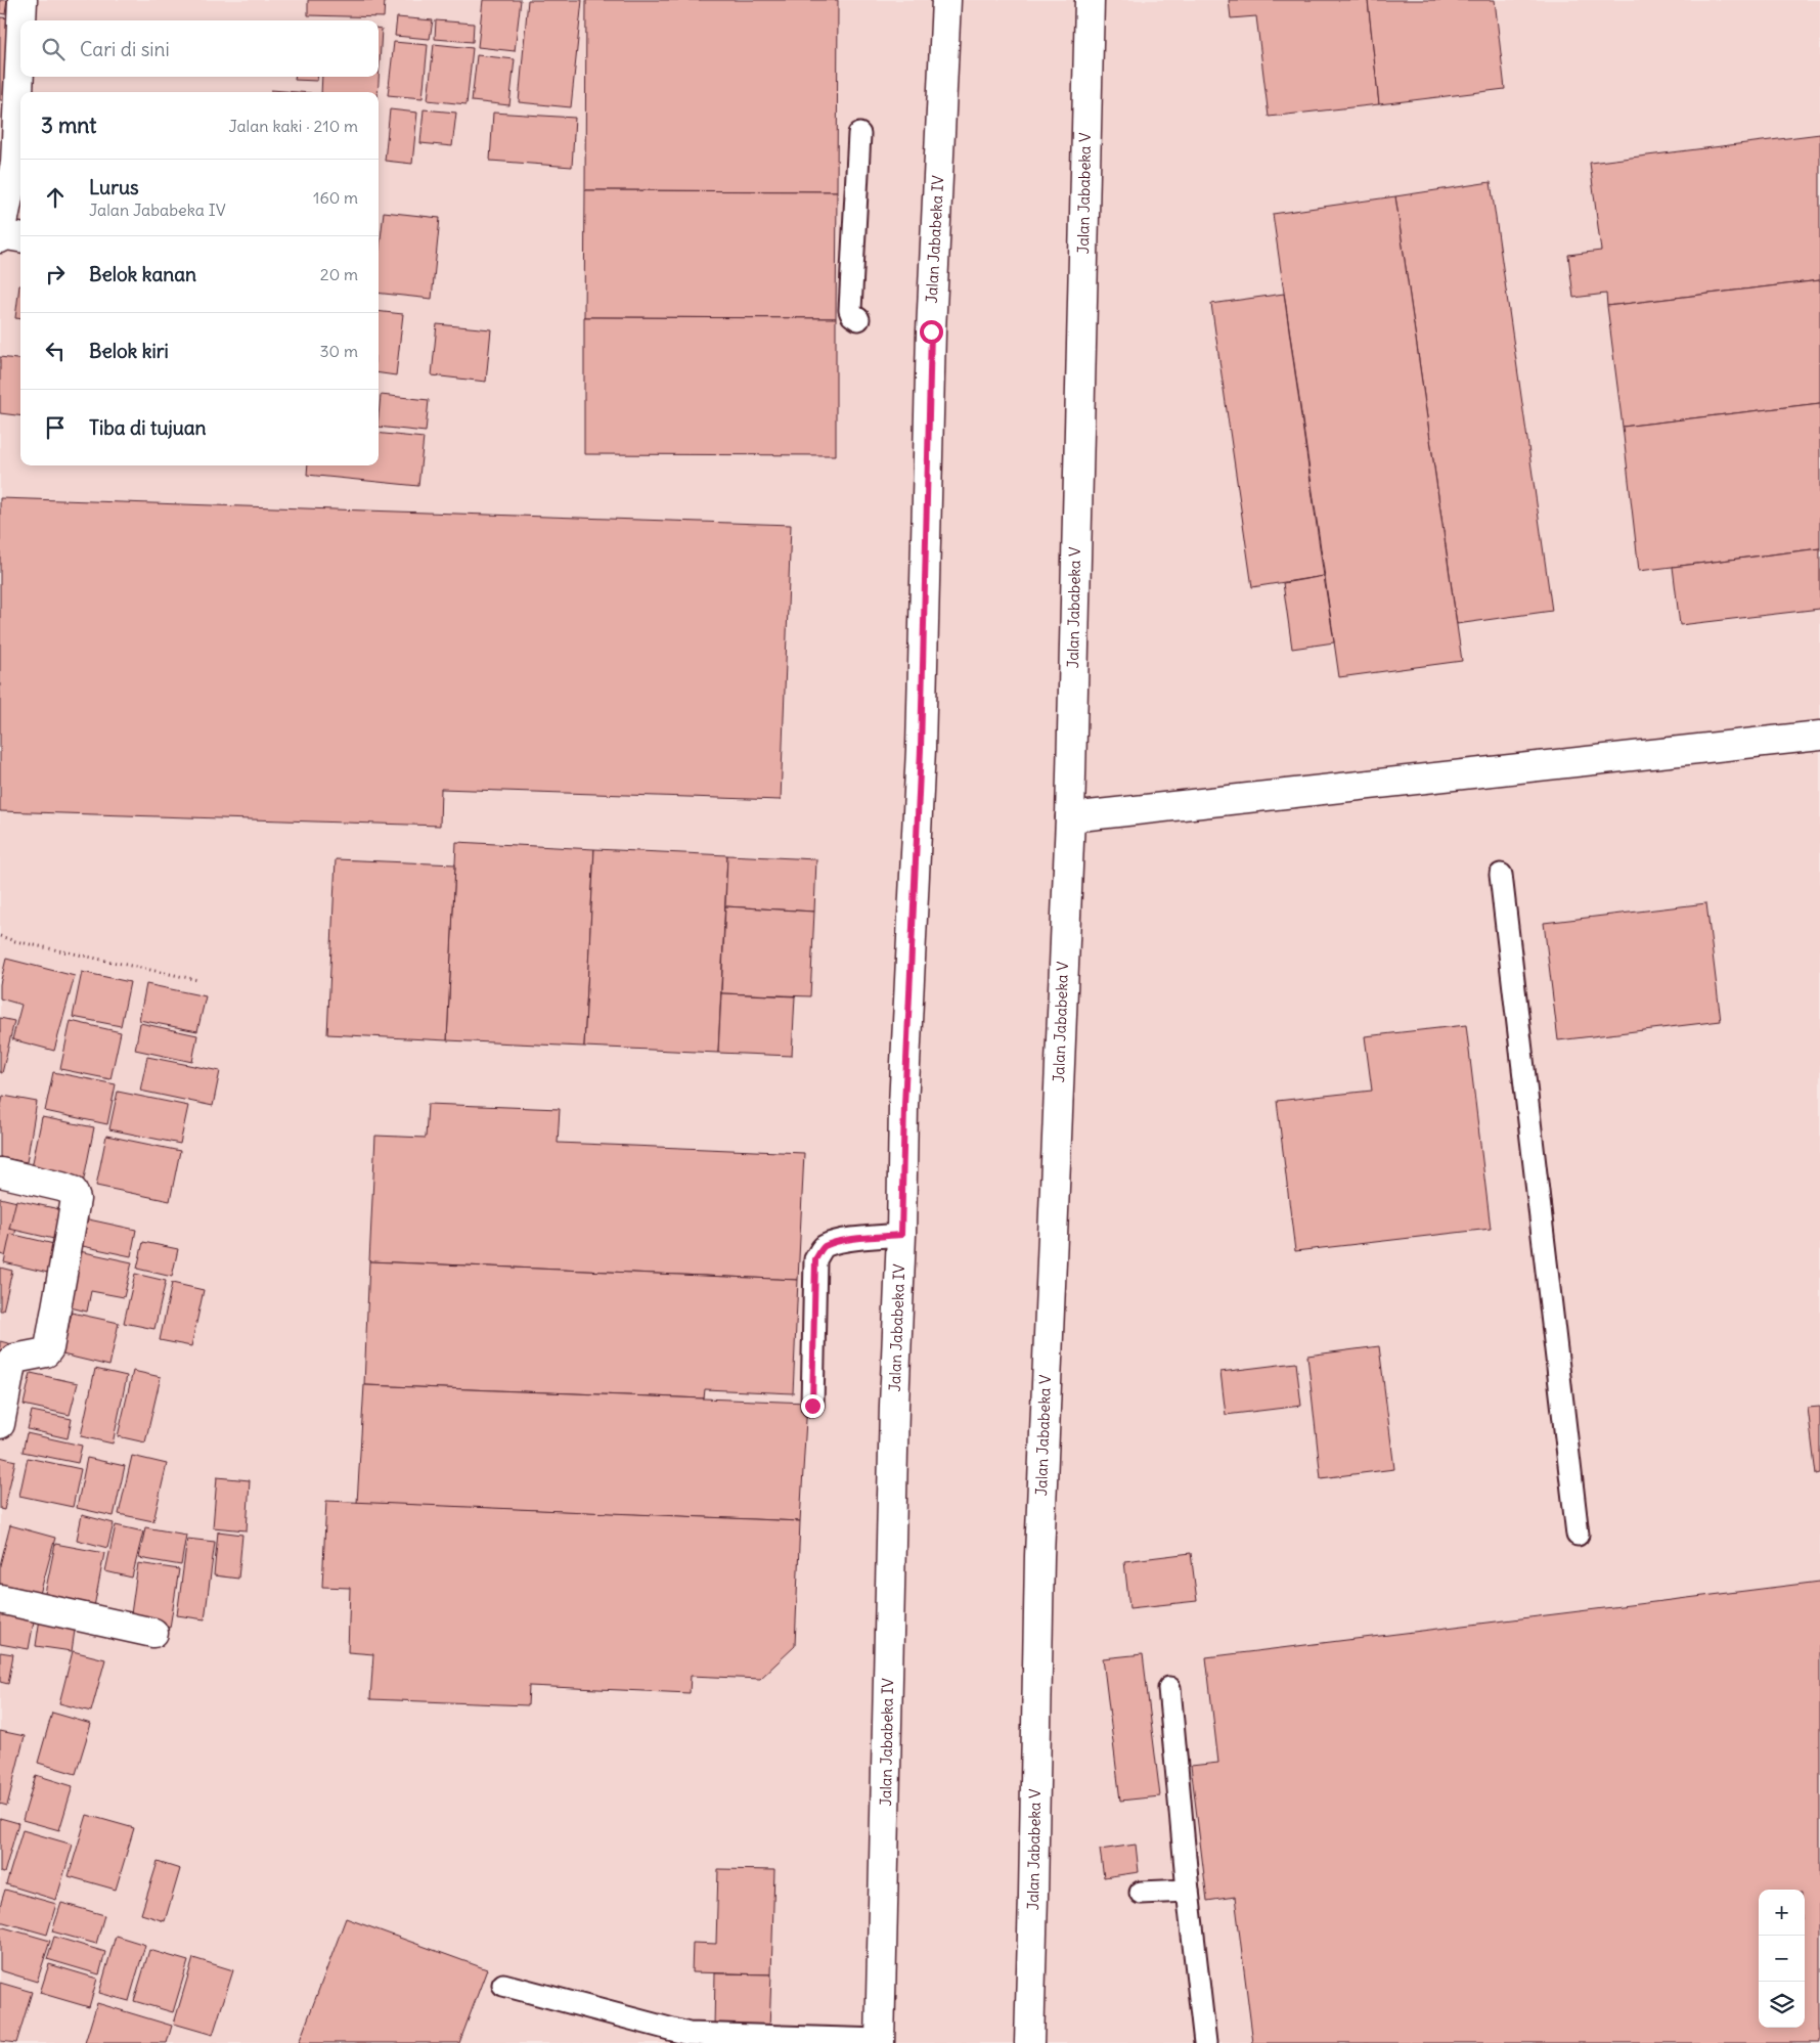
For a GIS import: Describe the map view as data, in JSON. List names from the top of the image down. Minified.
{"streets":{"street":["Jalan Jababeka V","Jalan Jababeka IV"]},"page":{"search":"Cari di sini","heading":["3 mnt","Jalan kaki · 210 m"],"list":[["Lurus","Jalan Jababeka IV","160 m"],["Belok kanan","20 m"],["Belok kiri","30 m"],"Tiba di tujuan"],"map_buttons":["+","−"]}}
